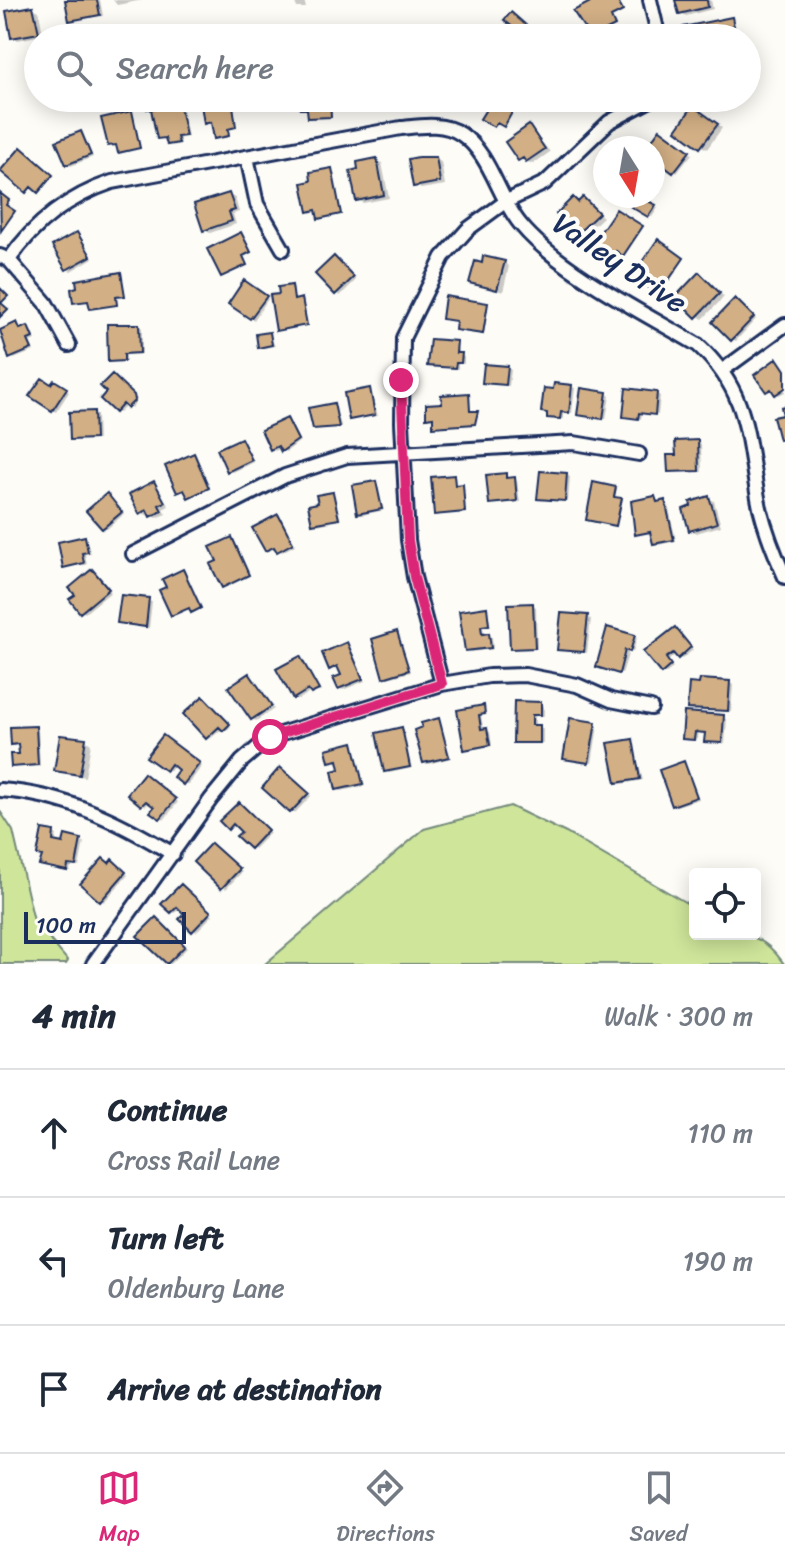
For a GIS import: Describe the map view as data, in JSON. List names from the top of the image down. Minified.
{"streets":{"street":["Valley Drive"]},"scale_bar":"100 m","north":"bottom","page":{"search":"Search here","scale":"100 m","heading":["4 min","Walk · 300 m"],"list":[["Continue","Cross Rail Lane","110 m"],["Turn left","Oldenburg Lane","190 m"],"Arrive at destination"],"nav":["Map","Directions","Saved"]}}
